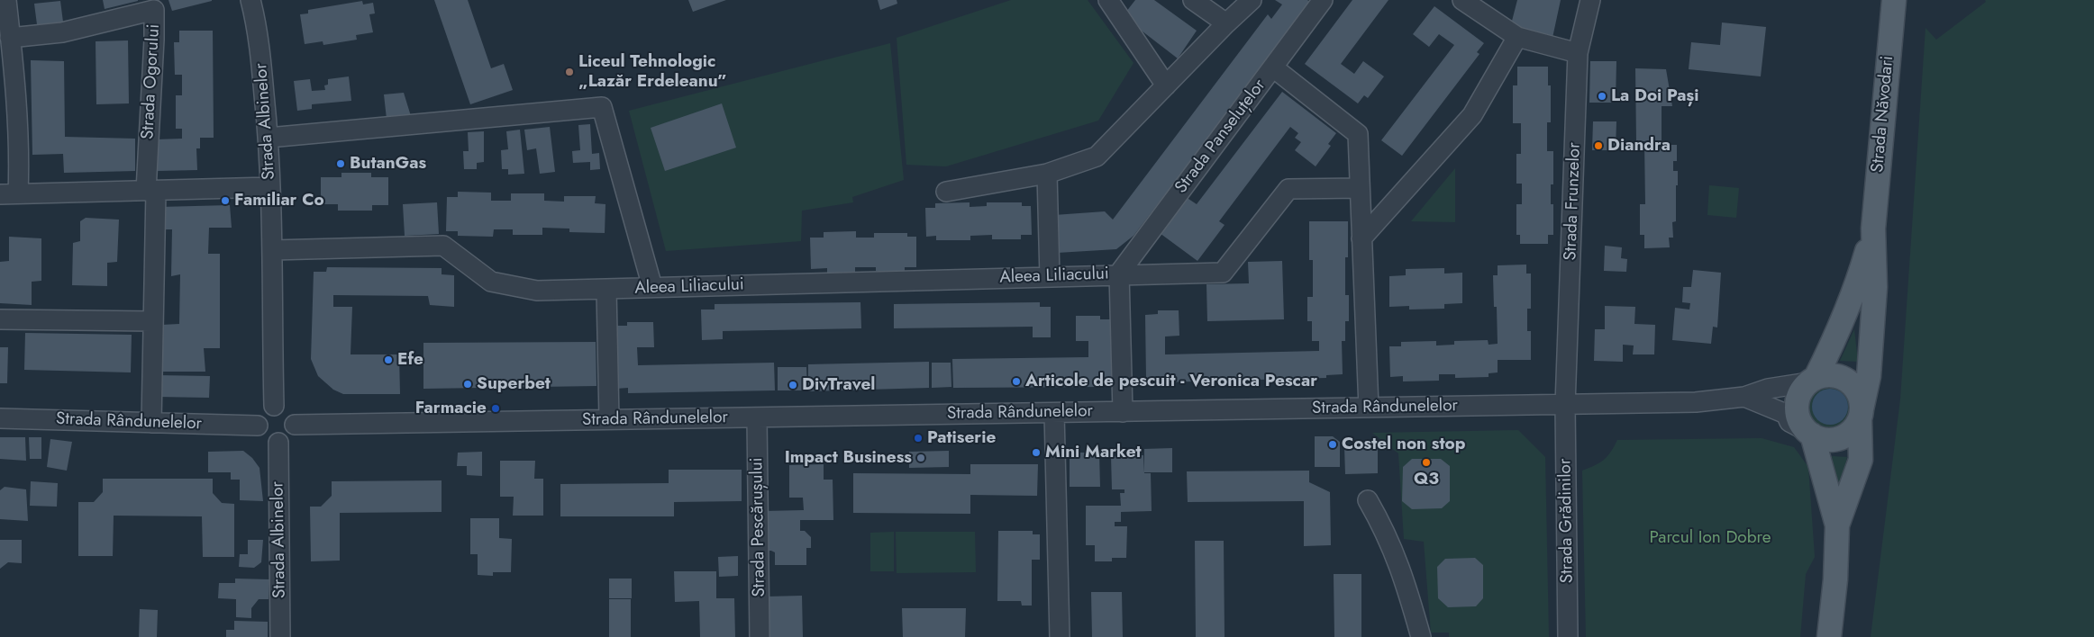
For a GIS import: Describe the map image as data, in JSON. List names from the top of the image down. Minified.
{"streets":{"main road":["Strada Năvodari"],"street":["Strada Ogorului","Strada Albinelor","Strada Panseluțelor","Strada Frunzelor","Aleea Liliacului","Strada Rândunelelor","Strada Grădinilor","Strada Pescărușului"]},"crossings":[["Strada Năvodari","Strada Rândunelelor"],["Strada Albinelor","Aleea Liliacului"],["Strada Albinelor","Strada Rândunelelor"],["Strada Panseluțelor","Aleea Liliacului"],["Strada Frunzelor","Strada Rândunelelor"],["Strada Frunzelor","Strada Grădinilor"],["Strada Rândunelelor","Strada Grădinilor"],["Strada Rândunelelor","Strada Pescărușului"]],"parks":["Parcul Ion Dobre"],"places":["Liceul Tehnologic „Lazăr Erdeleanu”","La Doi Pași","Diandra","ButanGas","Familiar Co","Efe","Articole de pescuit - Veronica Pescar","Superbet","DivTravel","Farmacie","Patiserie","Costel non stop","Mini Market","Impact Business","Q3"]}
